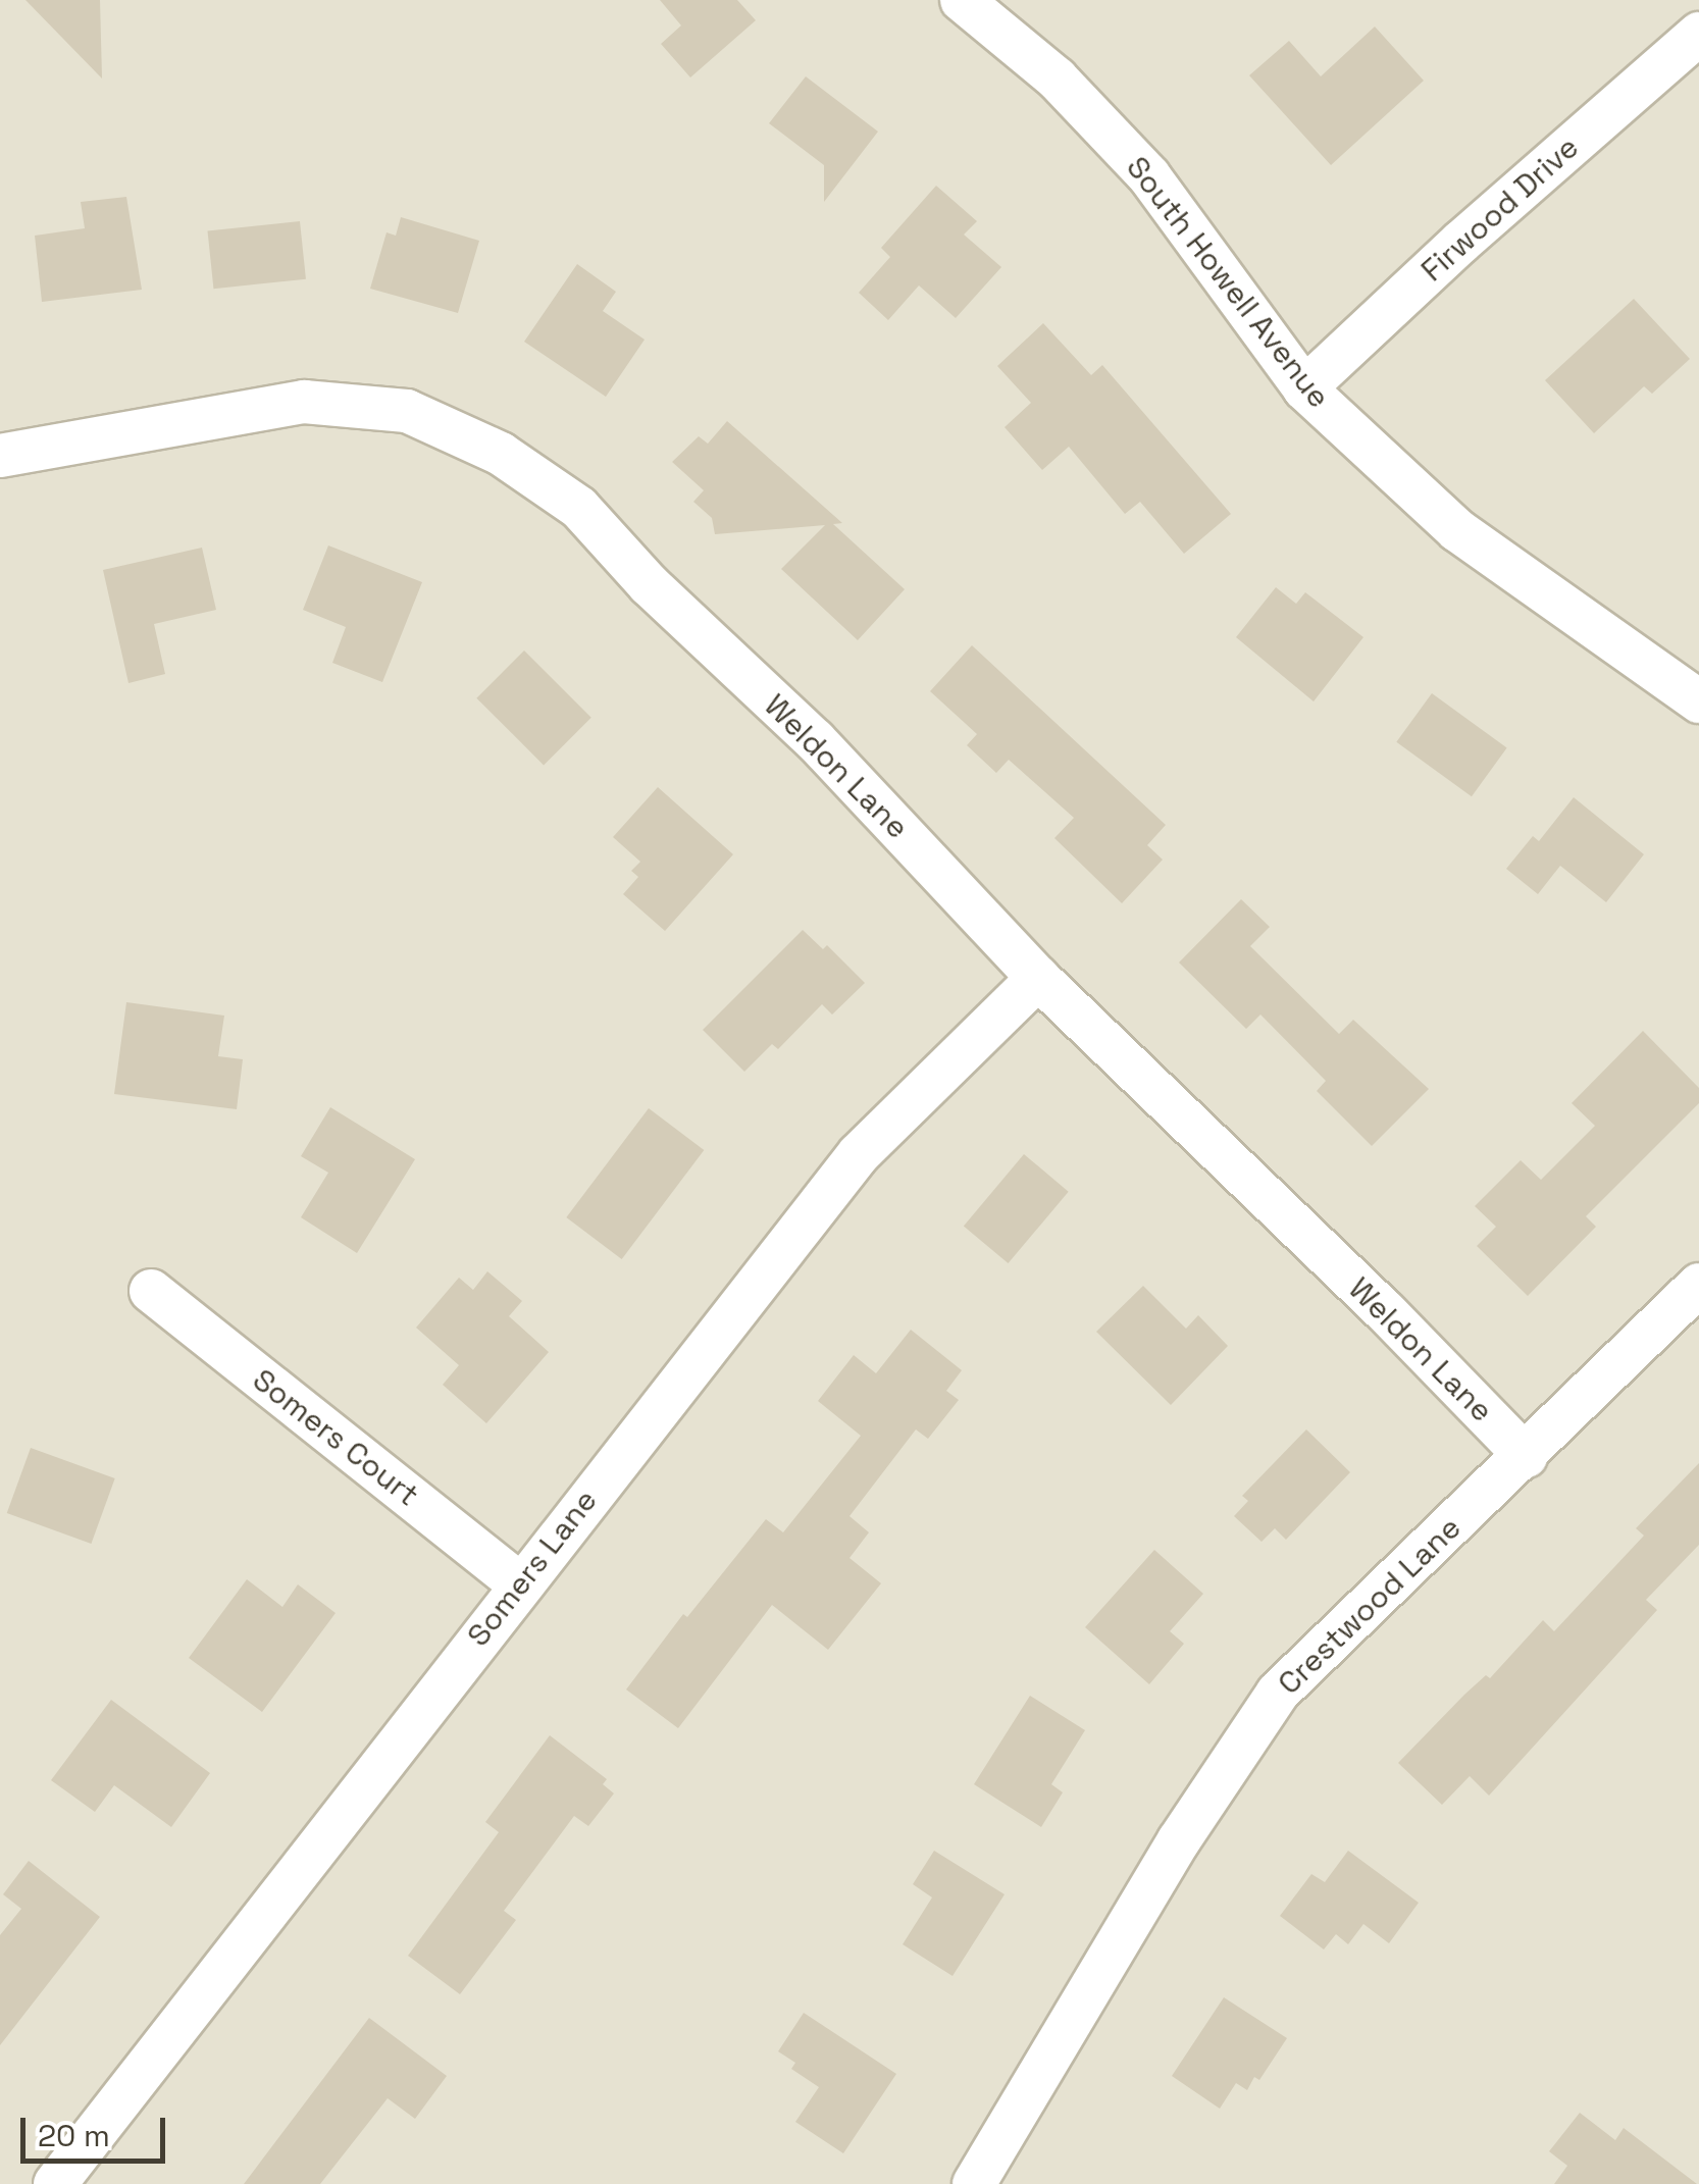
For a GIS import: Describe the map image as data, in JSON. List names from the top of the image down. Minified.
{"streets":{"street":["Firwood Drive","South Howell Avenue","Weldon Lane","Somers Court","Somers Lane","Crestwood Lane"]},"crossings":[["Firwood Drive","South Howell Avenue"],["Weldon Lane","Somers Lane"],["Weldon Lane","Crestwood Lane"],["Somers Court","Somers Lane"]],"scale_bar":"20 m"}
